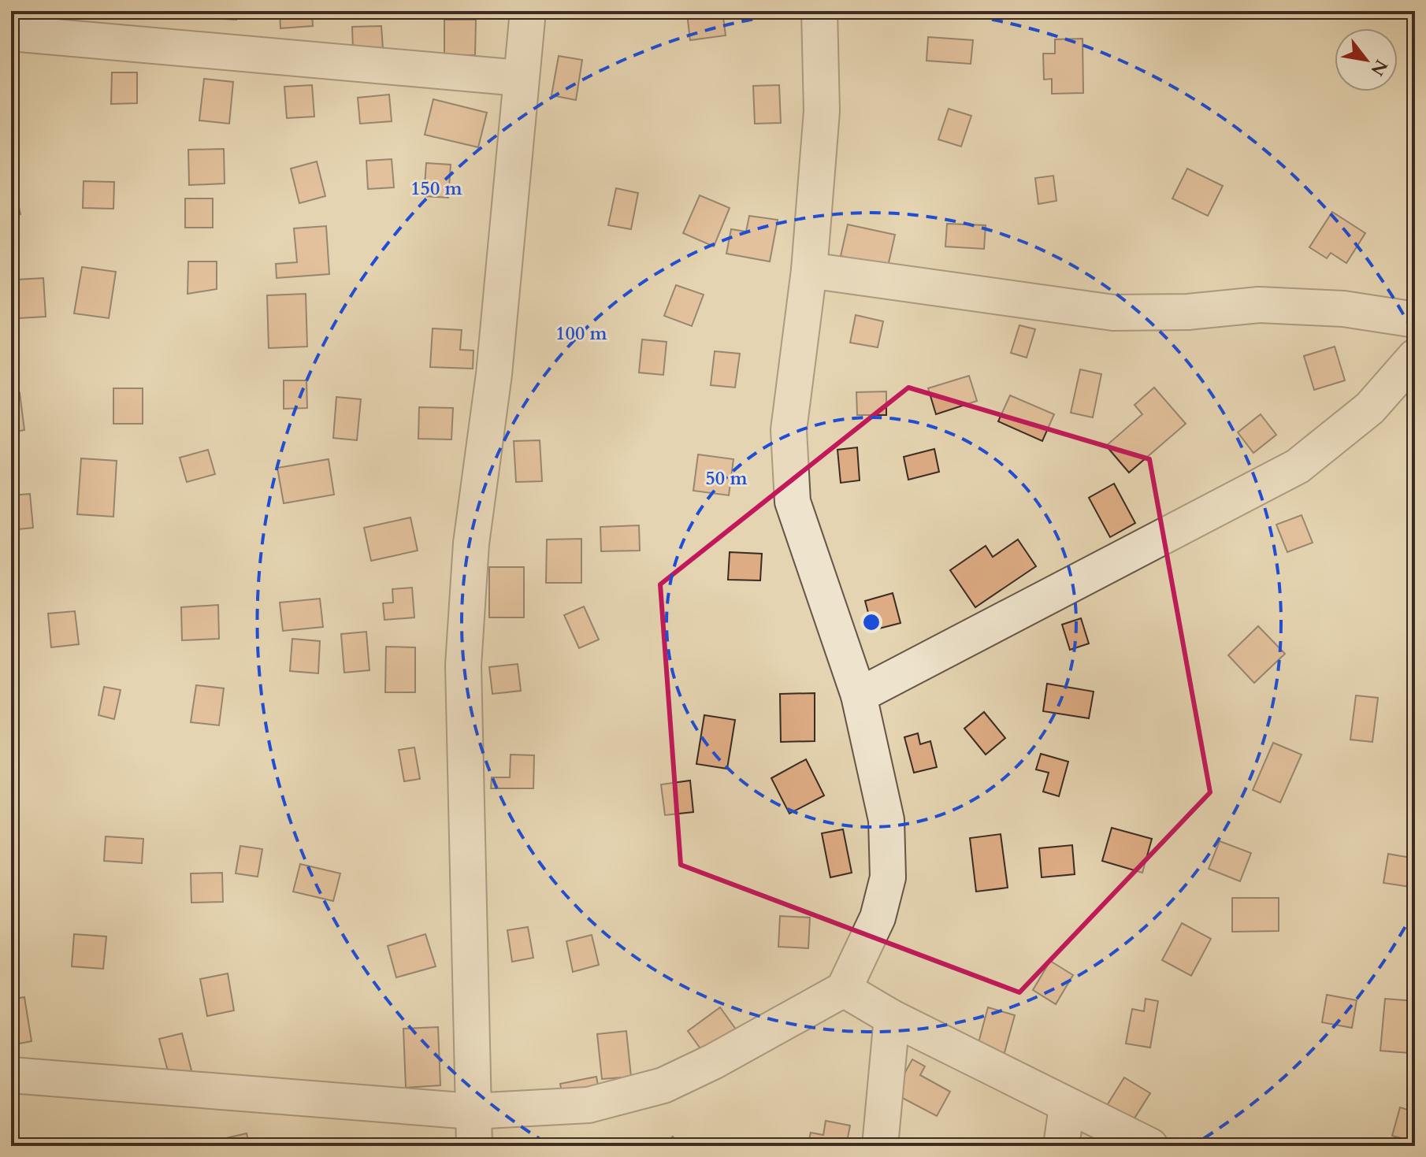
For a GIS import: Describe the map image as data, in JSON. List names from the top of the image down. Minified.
{"north":"bottom right","rings":["150 m","100 m","50 m"]}
